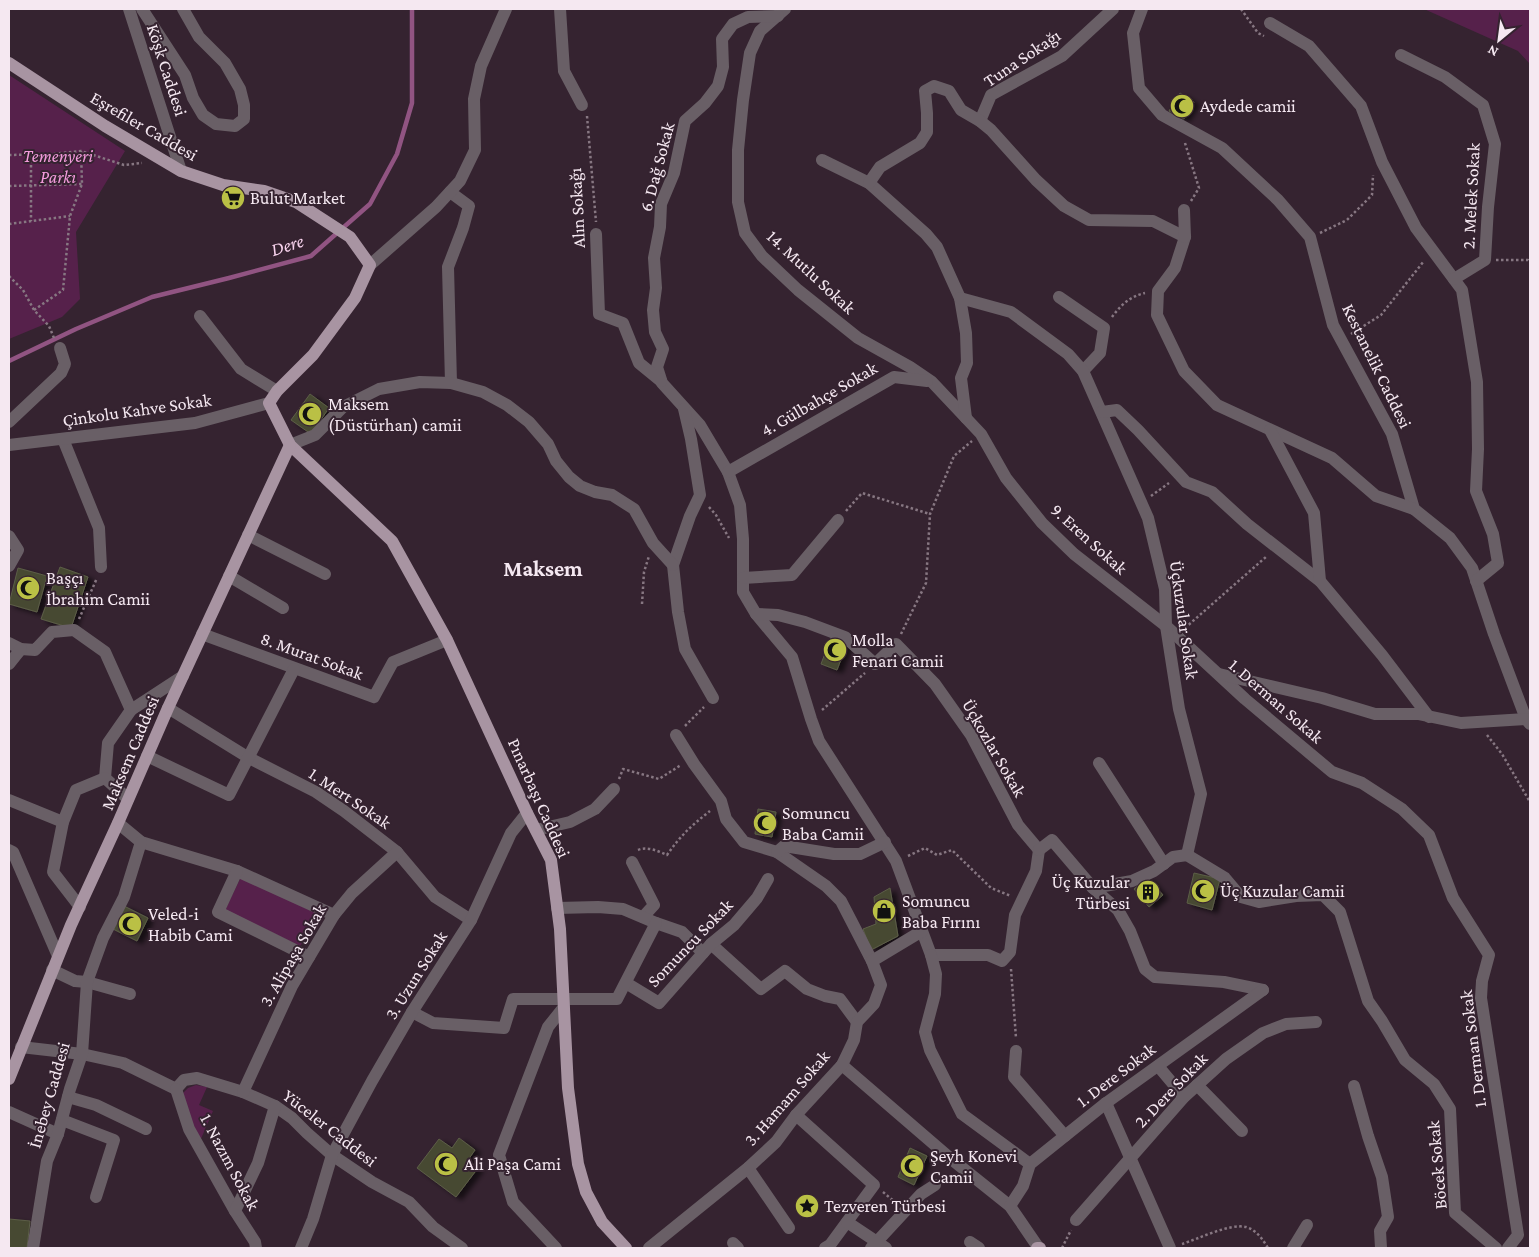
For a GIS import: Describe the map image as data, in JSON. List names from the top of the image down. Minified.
{"streets":{"main road":["Eşrefiler Caddesi","Maksem Caddesi","Pınarbaşı Caddesi"],"street":["Tuna Sokağı","Köşk Caddesi","6. Dağ Sokak","2. Melek Sokak","Alın Sokağı","14. Mutlu Sokak","Kestanelik Caddesi","4. Gülbahçe Sokak","Çinkolu Kahve Sokak","9. Eren Sokak","Üçkuzular Sokak","8. Murat Sokak","1. Derman Sokak","Üçkozlar Sokak","1. Mert Sokak","Somuncu Sokak","3. Alipaşa Sokak","3. Uzun Sokak","1. Dere Sokak","2. Dere Sokak","İnebey Caddesi","3. Hamam Sokak","Yüceler Caddesi","1. Nazım Sokak","Böcek Sokak"]},"crossings":[["Köşk Caddesi","Eşrefiler Caddesi"],["6. Dağ Sokak","Alın Sokağı"],["6. Dağ Sokak","14. Mutlu Sokak"],["14. Mutlu Sokak","4. Gülbahçe Sokak"],["14. Mutlu Sokak","9. Eren Sokak"],["9. Eren Sokak","Üçkuzular Sokak"],["9. Eren Sokak","1. Derman Sokak"],["Üçkuzular Sokak","1. Derman Sokak"],["Üçkuzular Sokak","Böcek Sokak"],["8. Murat Sokak","Maksem Caddesi"],["8. Murat Sokak","Pınarbaşı Caddesi"],["Maksem Caddesi","1. Mert Sokak"],["Maksem Caddesi","Pınarbaşı Caddesi"],["1. Mert Sokak","3. Alipaşa Sokak"],["1. Mert Sokak","3. Uzun Sokak"],["Pınarbaşı Caddesi","3. Uzun Sokak"],["3. Alipaşa Sokak","Yüceler Caddesi"],["3. Uzun Sokak","Yüceler Caddesi"],["Yüceler Caddesi","1. Nazım Sokak"]],"districts":["Maksem"],"water":["Dere"],"parks":["Temenyeri Parkı"],"places":{"mosque":["Aydede camii","Maksem (Düstürhan) camii","Başçı İbrahim Camii","Molla Fenari Camii","Somuncu Baba Camii","Üç Kuzular Camii","Veled-i Habib Cami","Ali Paşa Cami","Şeyh Konevi Camii"],"supermarket":["Bulut Market"],"building":["Üç Kuzular Türbesi"],"shop":["Somuncu Baba Fırını"],"place":["Tezveren Türbesi"]},"north":"bottom left"}
